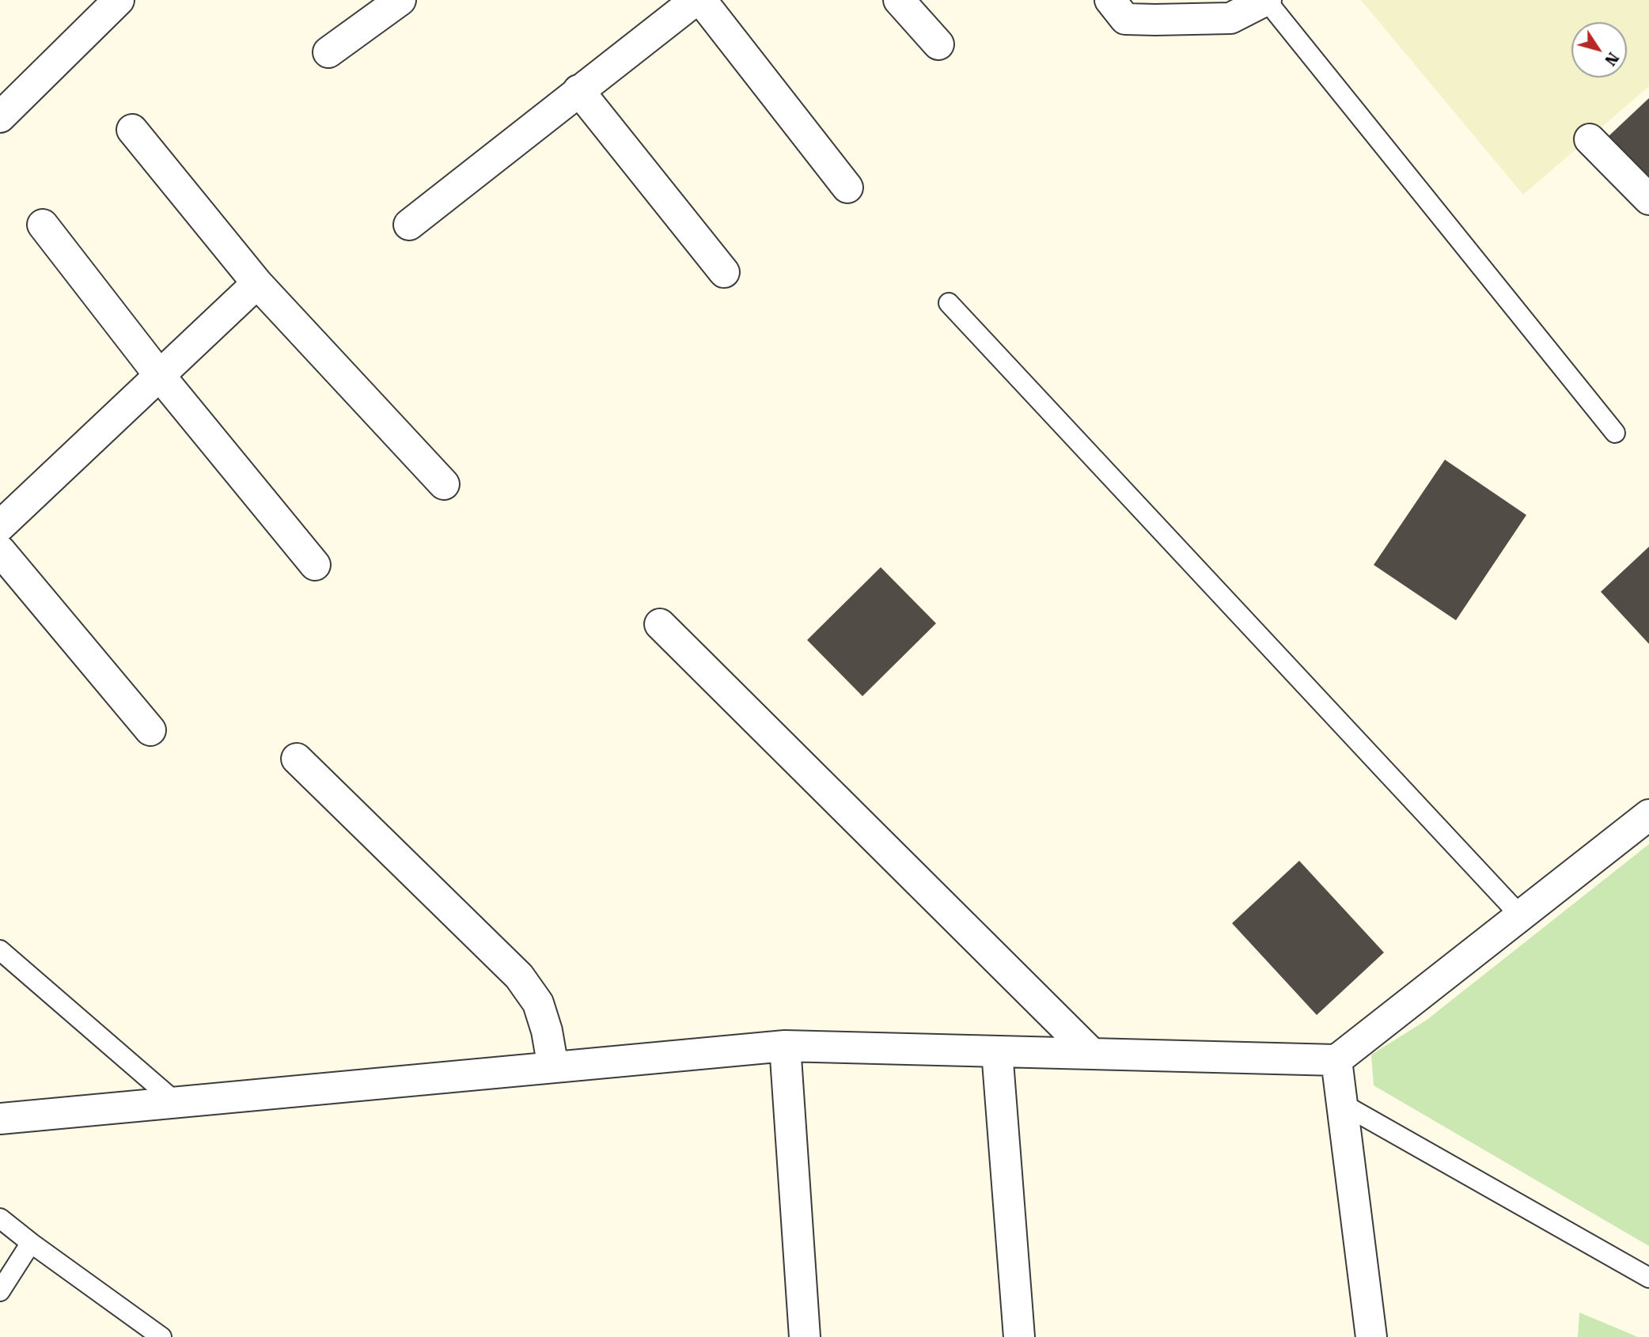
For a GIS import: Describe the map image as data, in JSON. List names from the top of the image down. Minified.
{"north":"bottom right"}
